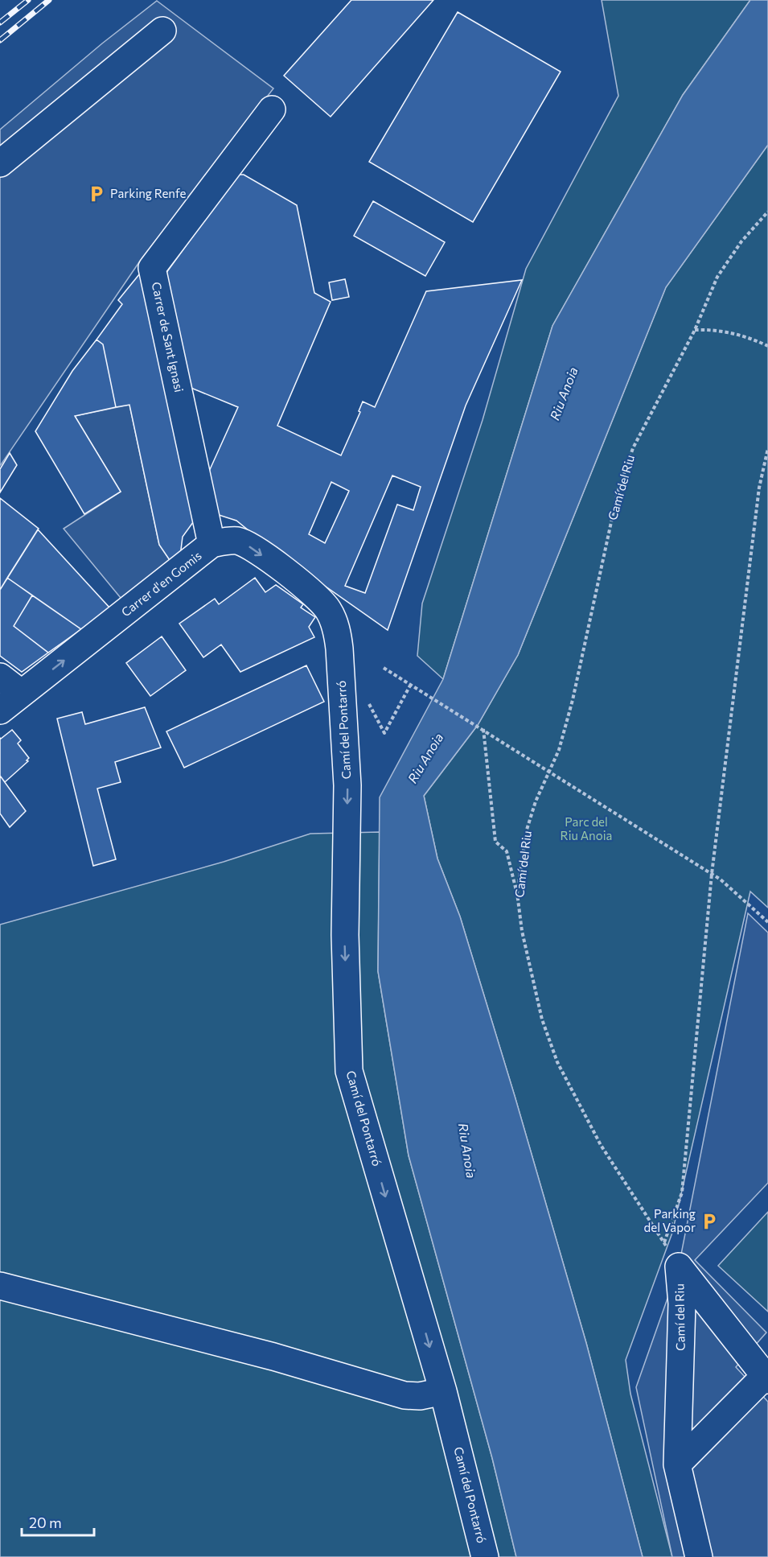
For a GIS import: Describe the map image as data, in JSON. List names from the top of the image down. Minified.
{"streets":{"street":["Carrer de Sant Ignasi","Camí del Riu","Carrer d'en Gomis","Camí del Pontarró"]},"crossings":[["Carrer de Sant Ignasi","Carrer d'en Gomis"],["Carrer d'en Gomis","Camí del Pontarró"]],"one_way":["Carrer d'en Gomis","Camí del Pontarró"],"water":["Riu Anoia"],"parks":["Parc del Riu Anoia"],"places":{"parking":["Parking Renfe","Parking del Vapor"]},"scale_bar":"20 m"}
